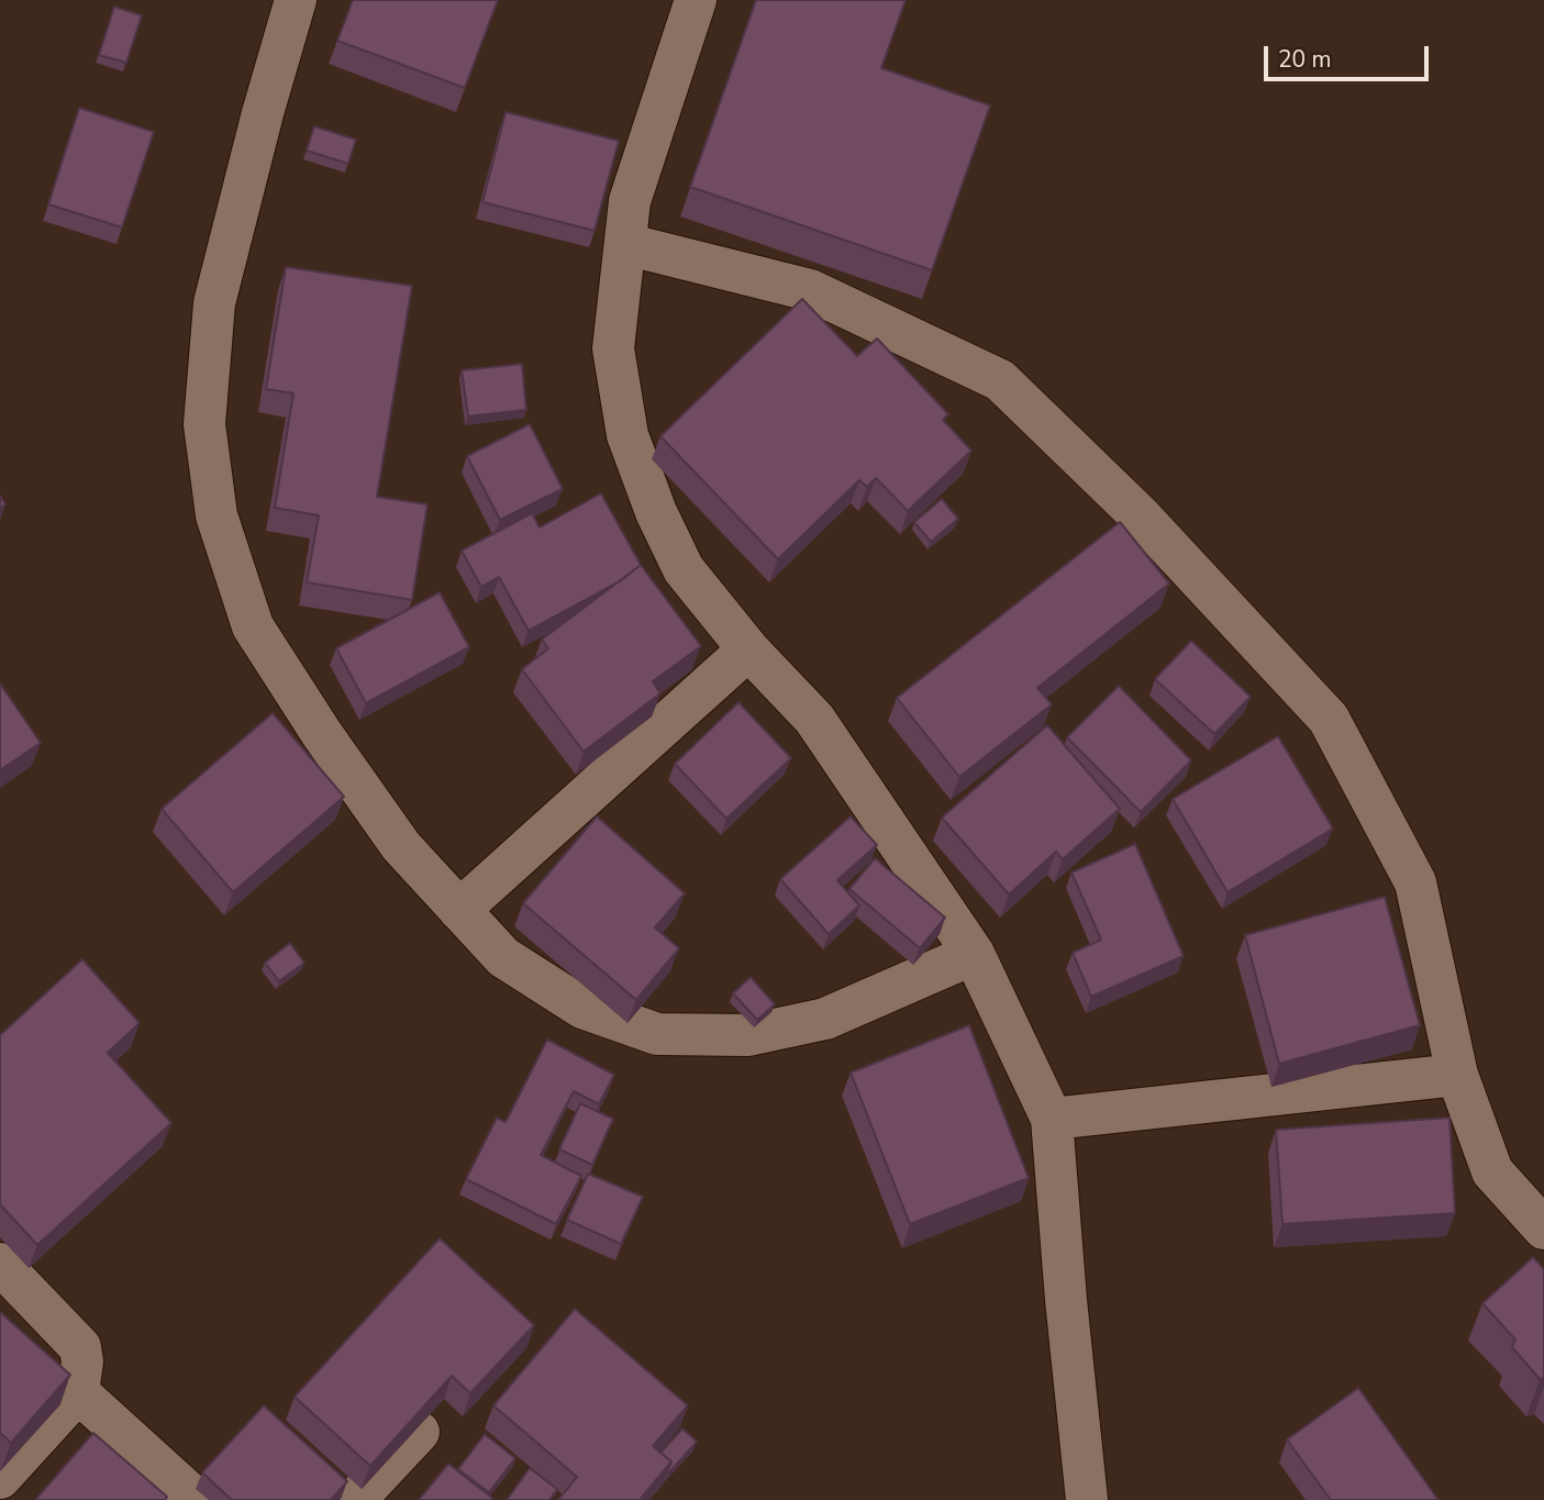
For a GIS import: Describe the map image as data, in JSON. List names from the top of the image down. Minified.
{"scale_bar":"20 m"}
